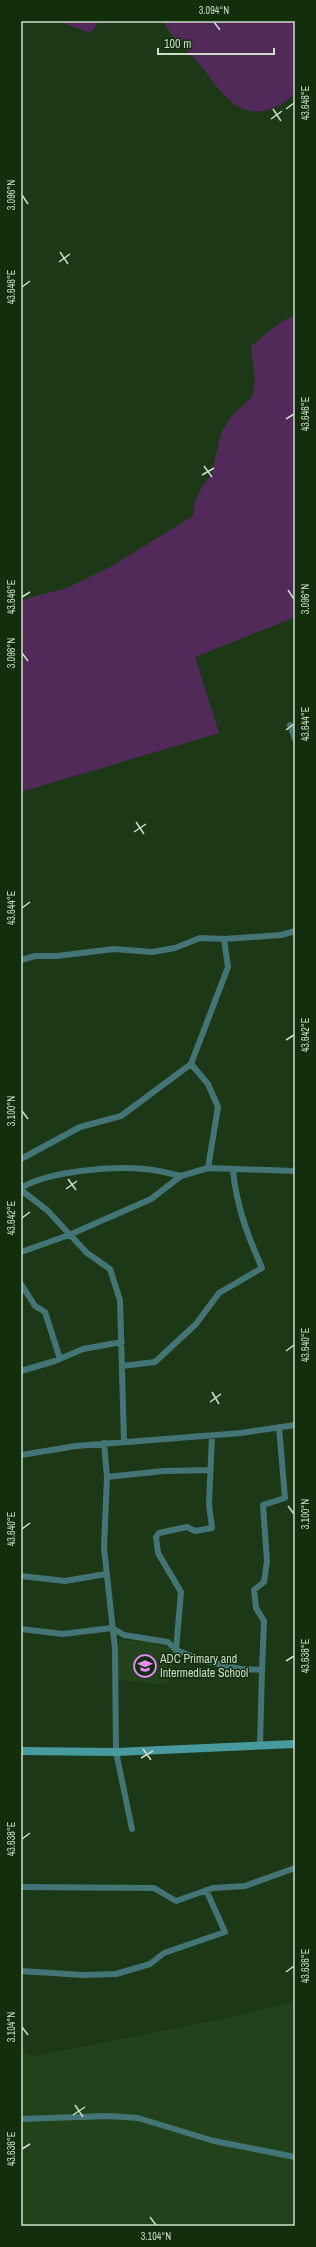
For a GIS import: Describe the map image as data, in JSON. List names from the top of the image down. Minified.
{"places":{"school or university":["ADC Primary and Intermediate School"]},"scale_bar":"100 m","coordinates":["3.094°N","43.648°E","3.096°N","43.646°E","3.098°N","43.644°E","43.642°E","3.100°N","43.640°E","43.638°E","43.636°E","3.104°N"]}
